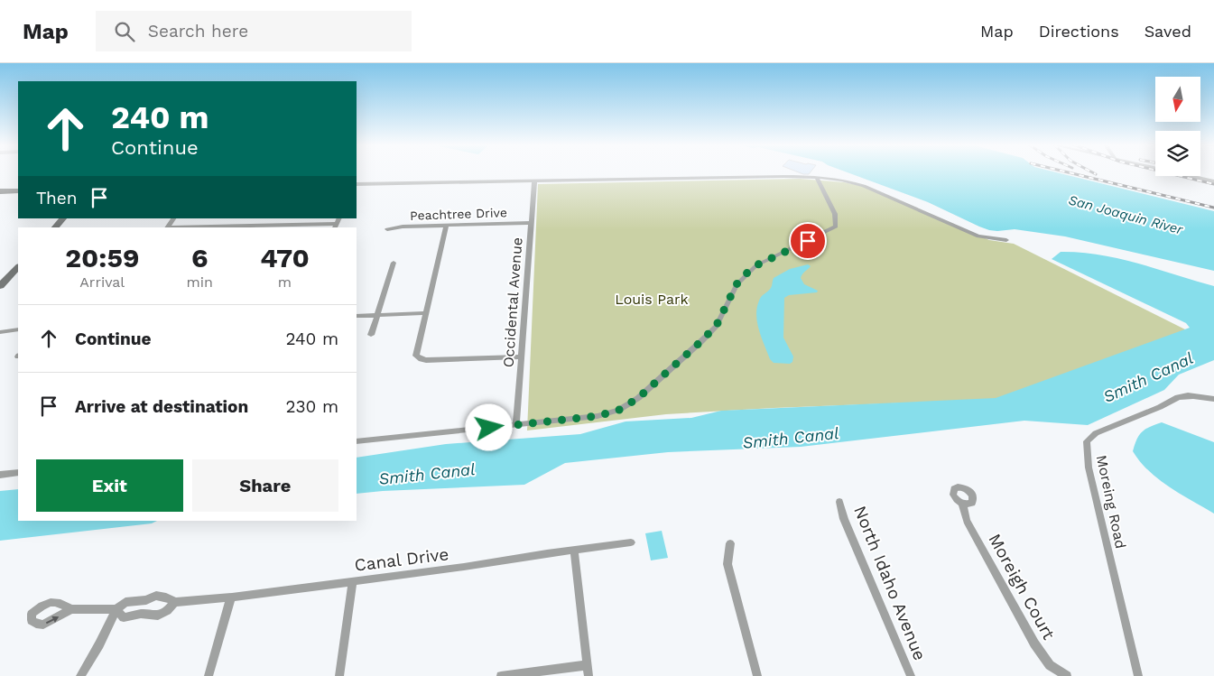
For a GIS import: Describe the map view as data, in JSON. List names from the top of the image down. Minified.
{"streets":{"street":["Peachtree Drive","Occidental Avenue","Moreing Road","Canal Drive","North Idaho Avenue","Moreigh Court"]},"crossings":[["Peachtree Drive","Occidental Avenue"]],"water":["San Joaquin River","Smith Canal"],"parks":["Louis Park"],"north":"bottom","page":{"header":"Map","search":"Search here","nav":["Map","Directions","Saved"],"turn":["240 m","Continue"],"then":"Then","eta":["20:59","Arrival","6","min","470","m"],"list":[{"name":"Continue","value":"240 m"},{"name":"Arrive at destination","value":"230 m"}],"buttons":["Exit","Share"]}}
